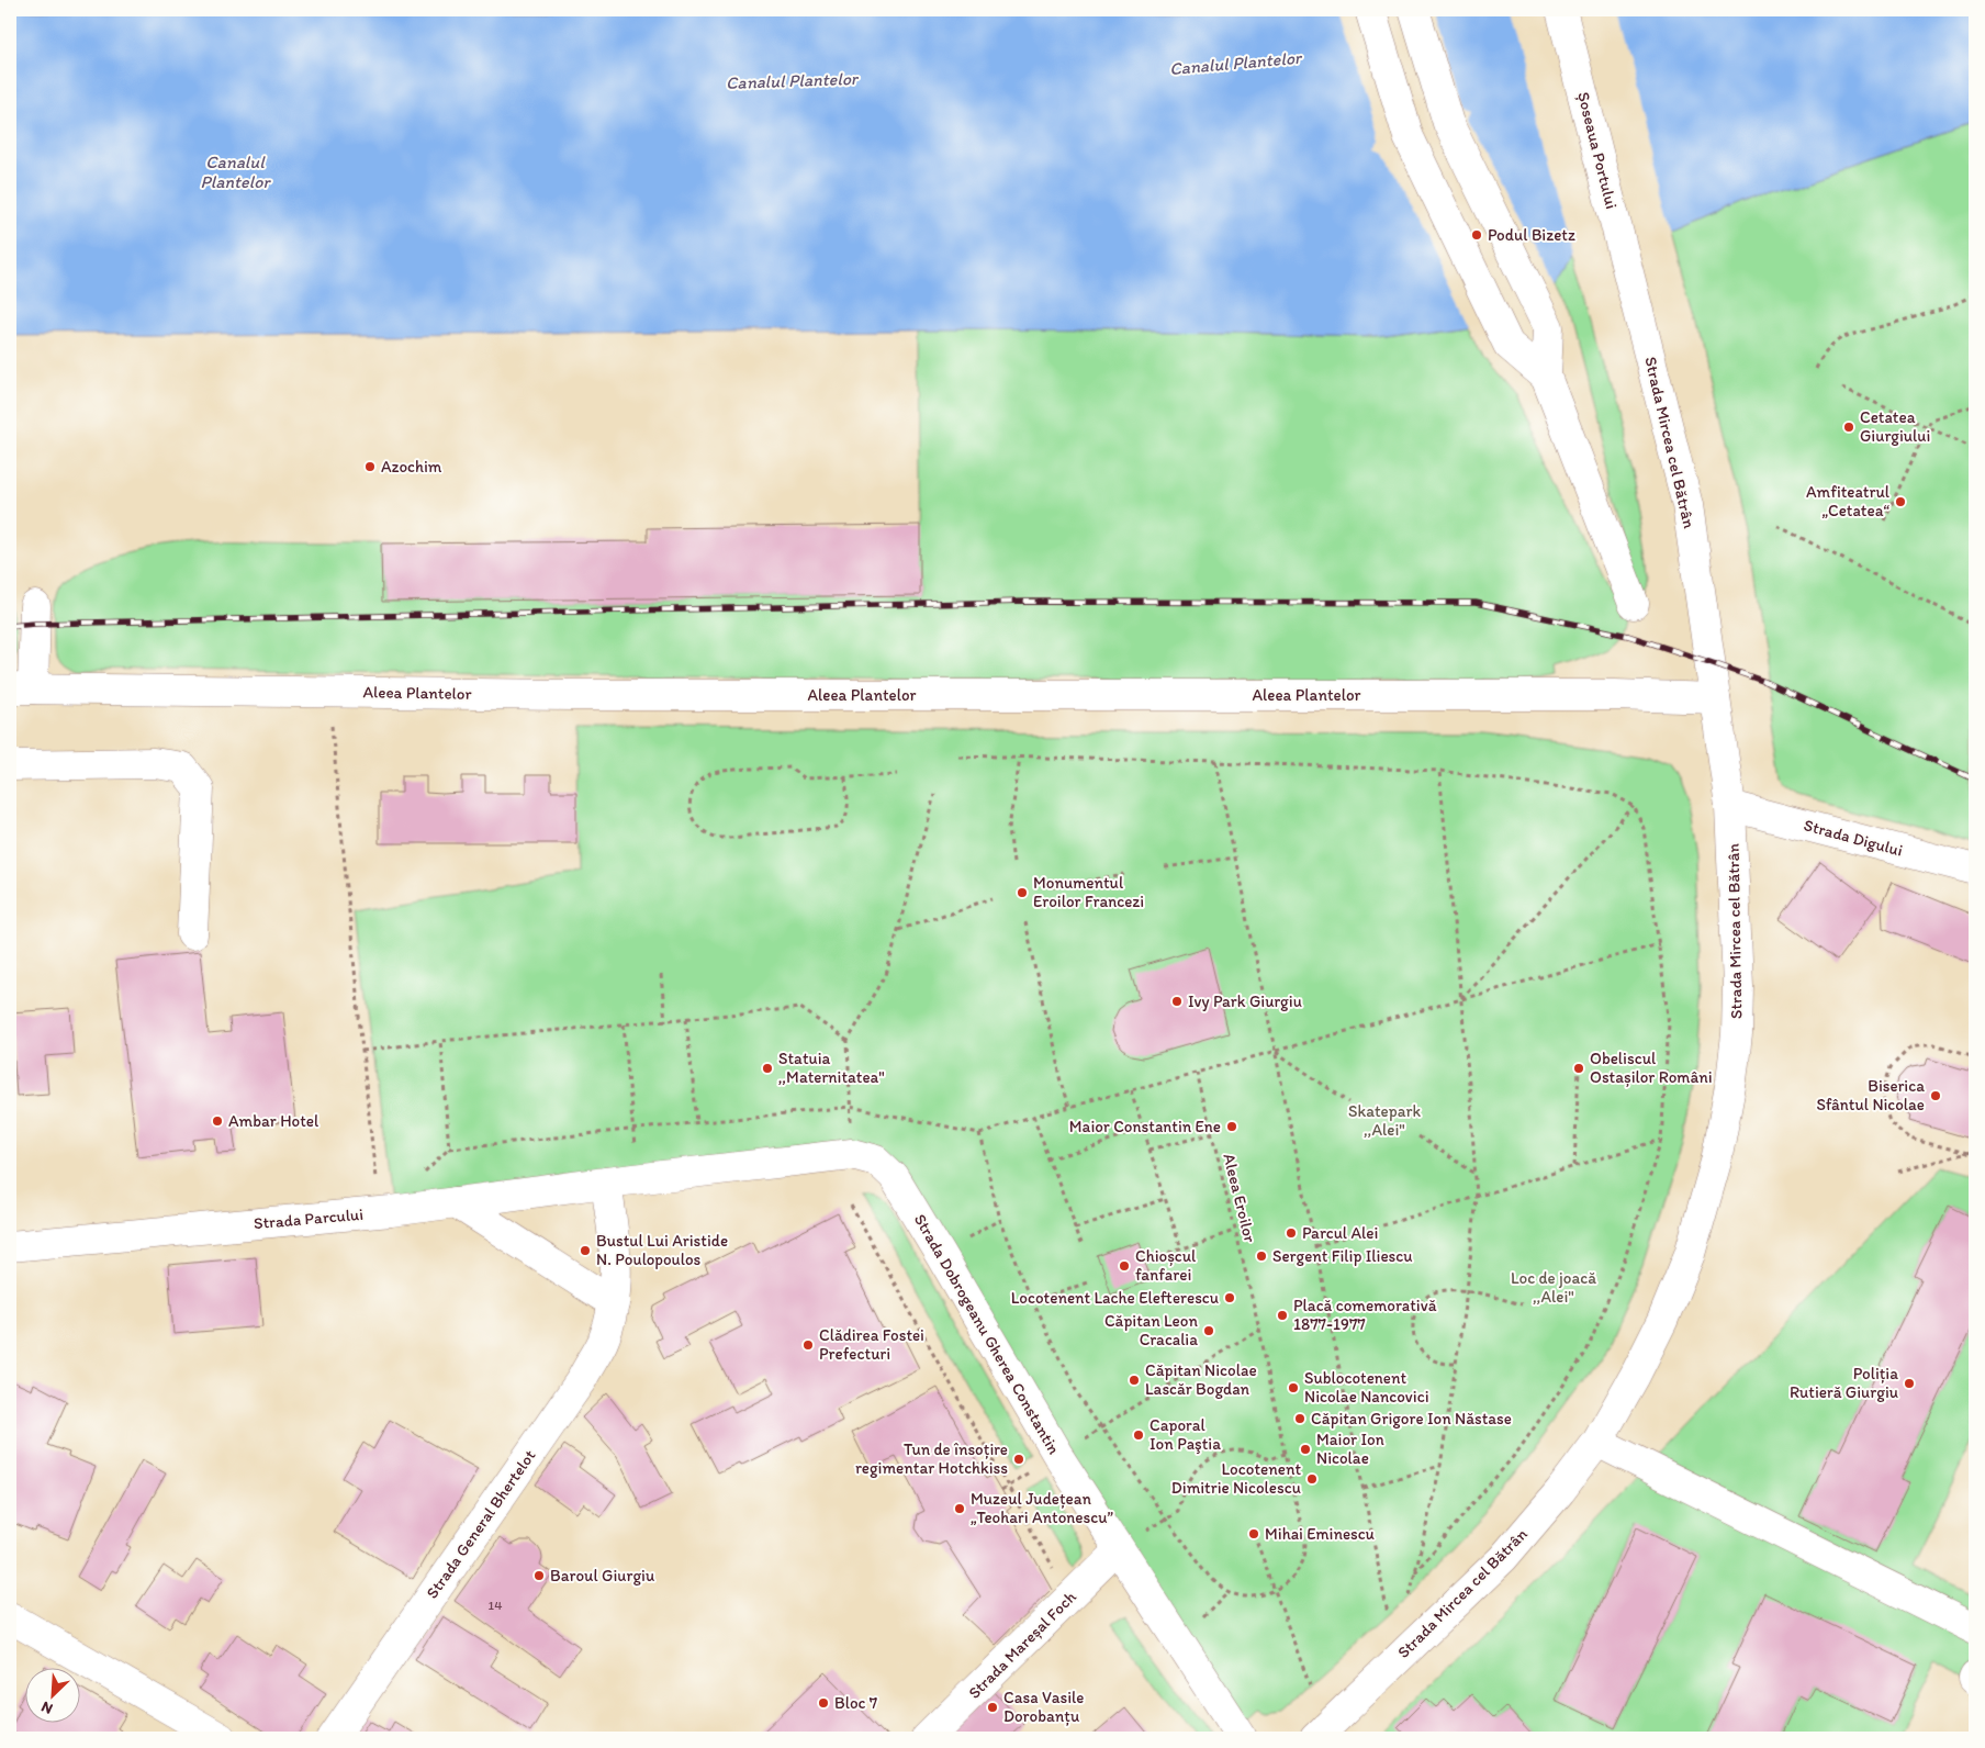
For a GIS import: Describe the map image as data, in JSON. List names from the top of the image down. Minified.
{"streets":{"street":["Șoseaua Portului","Strada Mircea cel Bătrân","Aleea Plantelor","Strada Digului","Strada Parcului","Strada Dobrogeanu Gherea Constantin","Strada General Bhertelot","Strada Mareșal Foch"],"path":["Aleea Eroilor"]},"crossings":[["Șoseaua Portului","Strada Mircea cel Bătrân"],["Strada Mircea cel Bătrân","Aleea Plantelor"],["Strada Mircea cel Bătrân","Strada Digului"],["Strada Parcului","Strada Dobrogeanu Gherea Constantin"],["Strada Parcului","Strada General Bhertelot"],["Strada Dobrogeanu Gherea Constantin","Strada General Bhertelot"],["Strada Dobrogeanu Gherea Constantin","Strada Mareșal Foch"]],"water":["Canalul Plantelor"],"parks":["Skatepark ,,Alei\"","Loc de joacă ,,Alei\""],"places":["Podul Bizetz","Cetatea Giurgiului","Azochim","Amfiteatrul „Cetatea“","Monumentul Eroilor Francezi","Ivy Park Giurgiu","Statuia ,,Maternitatea\"","Obeliscul Ostașilor Români","Biserica Sfântul Nicolae","Ambar Hotel","Maior Constantin Ene","Parcul Alei","Bustul Lui Aristide N. Poulopoulos","Sergent Filip Iliescu","Chioșcul fanfarei","Locotenent Lache Elefterescu","Placă comemorativă 1877-1977","Căpitan Leon Cracalia","Clădirea Fostei Prefecturi","Căpitan Nicolae Lascăr Bogdan","Poliția Rutieră Giurgiu","Sublocotenent Nicolae Nancovici","Căpitan Grigore Ion Năstase","Caporal Ion Paştia","Maior Ion Nicolae","Tun de însoțire regimentar Hotchkiss","Locotenent Dimitrie Nicolescu","Muzeul Județean „Teohari Antonescu”","Mihai Eminescu","Baroul Giurgiu","Bloc 7","Casa Vasile Dorobanțu"],"house_numbers":["14"],"north":"bottom left"}
